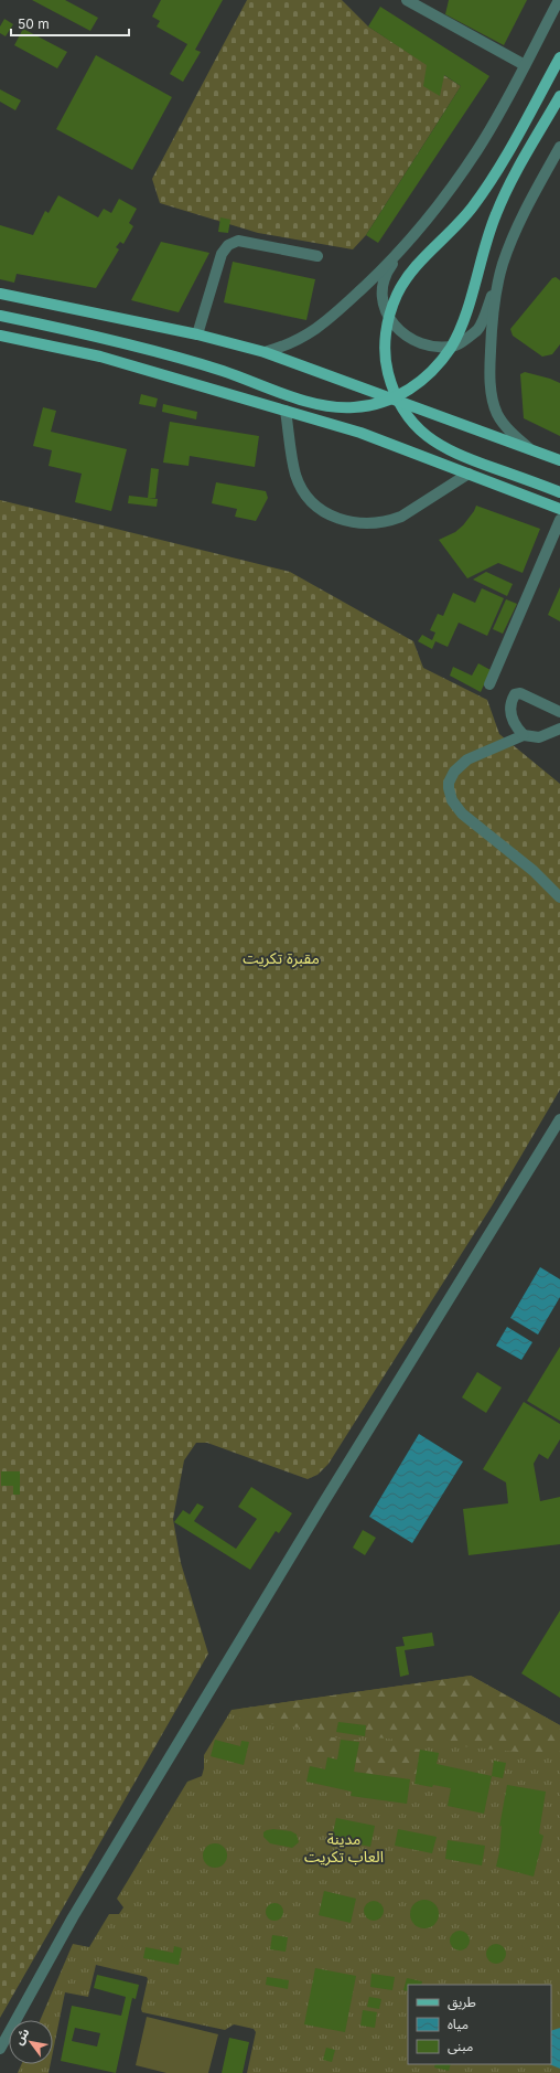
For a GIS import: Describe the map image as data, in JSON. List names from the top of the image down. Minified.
{"parks":["مقبرة تكريت","مدينة العاب تكريت"],"legend":["طريق","مياه","مبنى"],"scale_bar":"50 m","north":"top left"}
